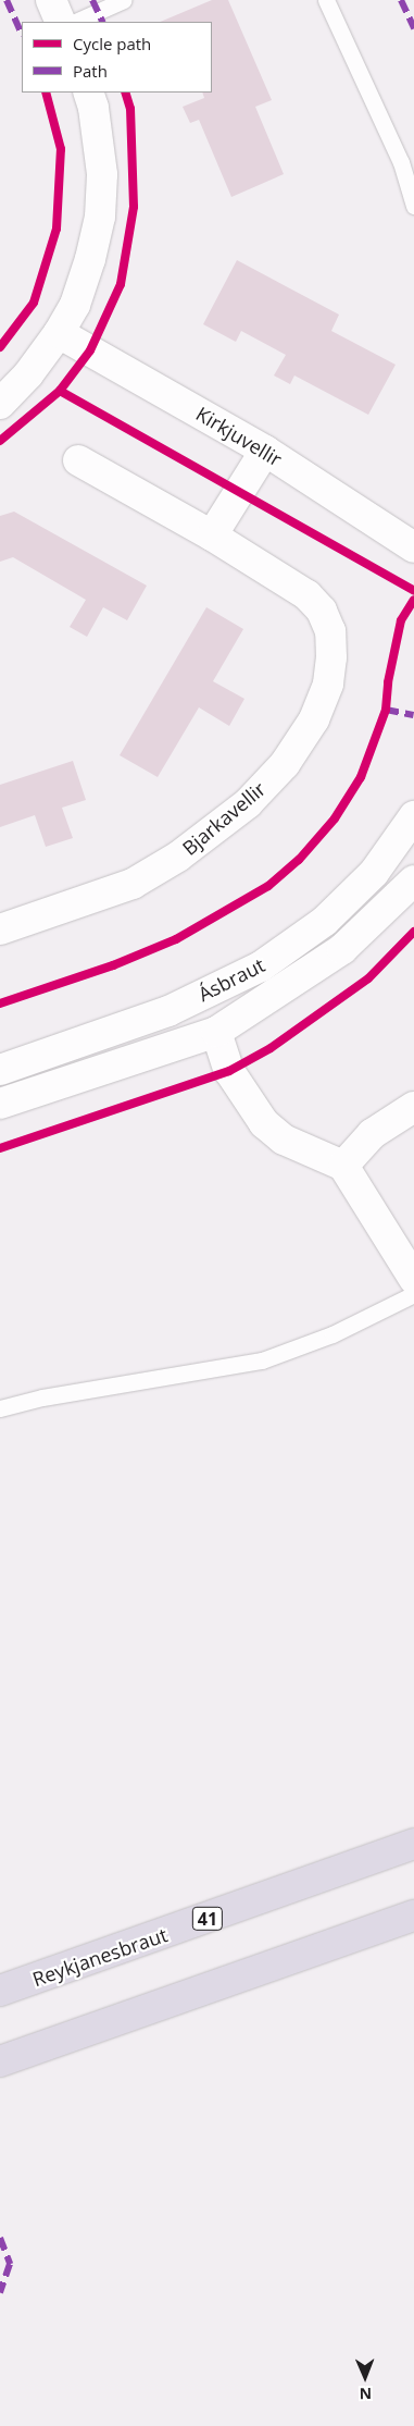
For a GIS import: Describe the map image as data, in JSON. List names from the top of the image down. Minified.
{"streets":{"highway":["41","Reykjanesbraut"],"street":["Kirkjuvellir","Bjarkavellir","Ásbraut"]},"legend":["Cycle path","Path"],"north":"bottom"}
